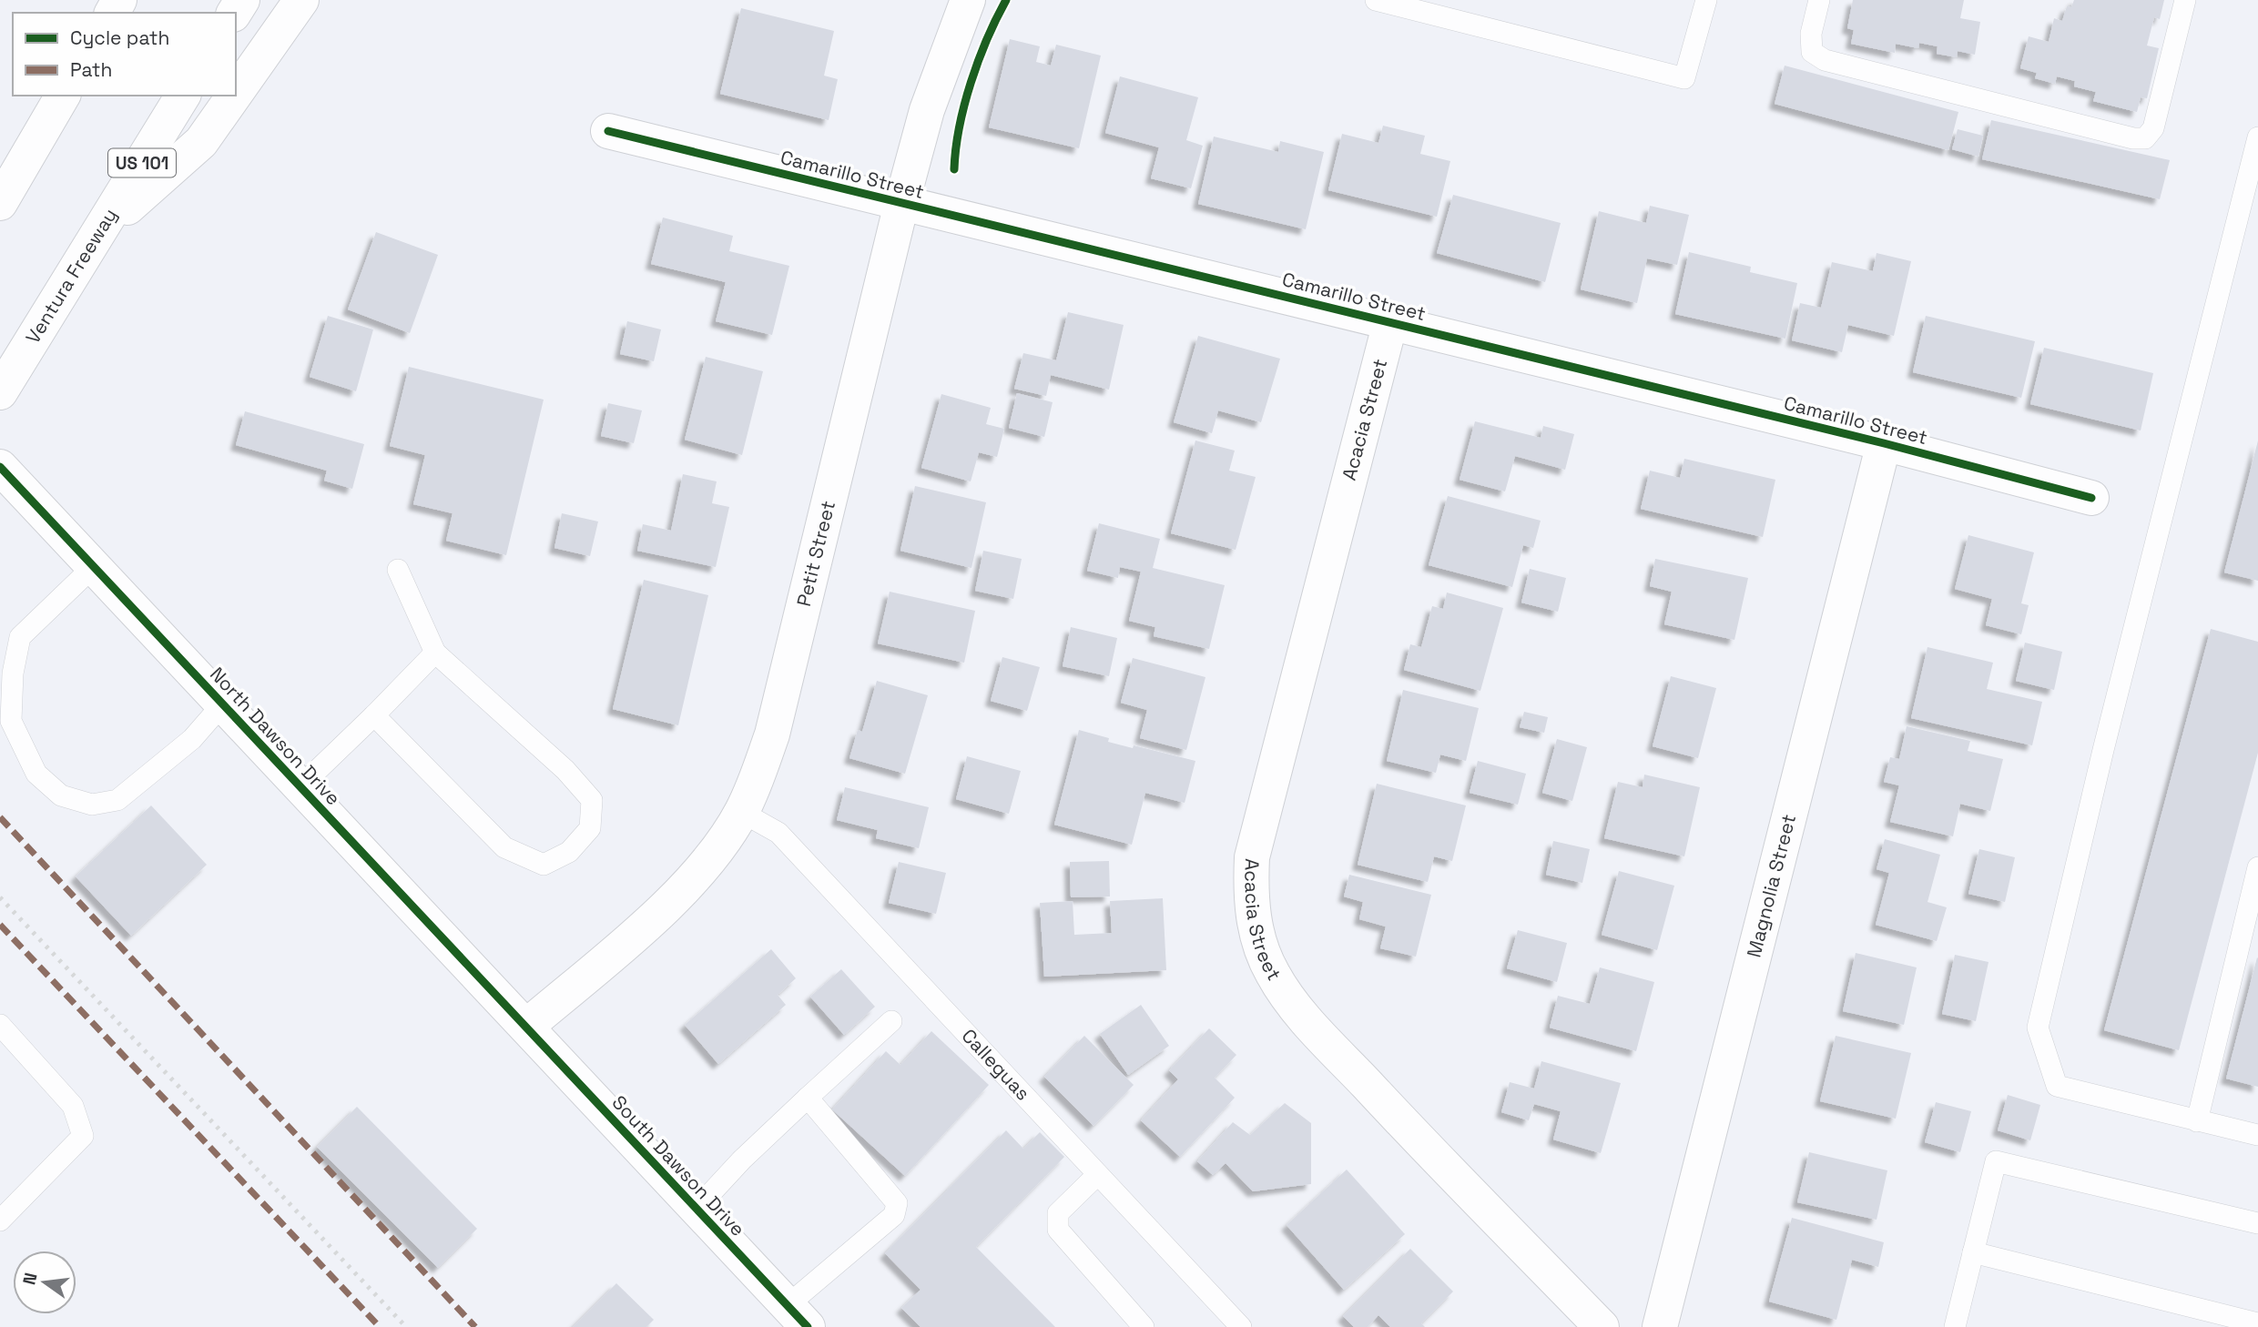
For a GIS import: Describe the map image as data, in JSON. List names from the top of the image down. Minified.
{"streets":{"main road":["US 101","Camarillo Street","Ventura Freeway","Acacia Street","Petit Street","North Dawson Drive","Magnolia Street","South Dawson Drive"],"lane":["Calleguas"]},"crossings":[["Camarillo Street","Acacia Street"],["Camarillo Street","Petit Street"],["Camarillo Street","Magnolia Street"],["Petit Street","North Dawson Drive"],["Petit Street","Calleguas"],["Petit Street","South Dawson Drive"],["North Dawson Drive","South Dawson Drive"]],"legend":["Cycle path","Path"],"north":"left"}
